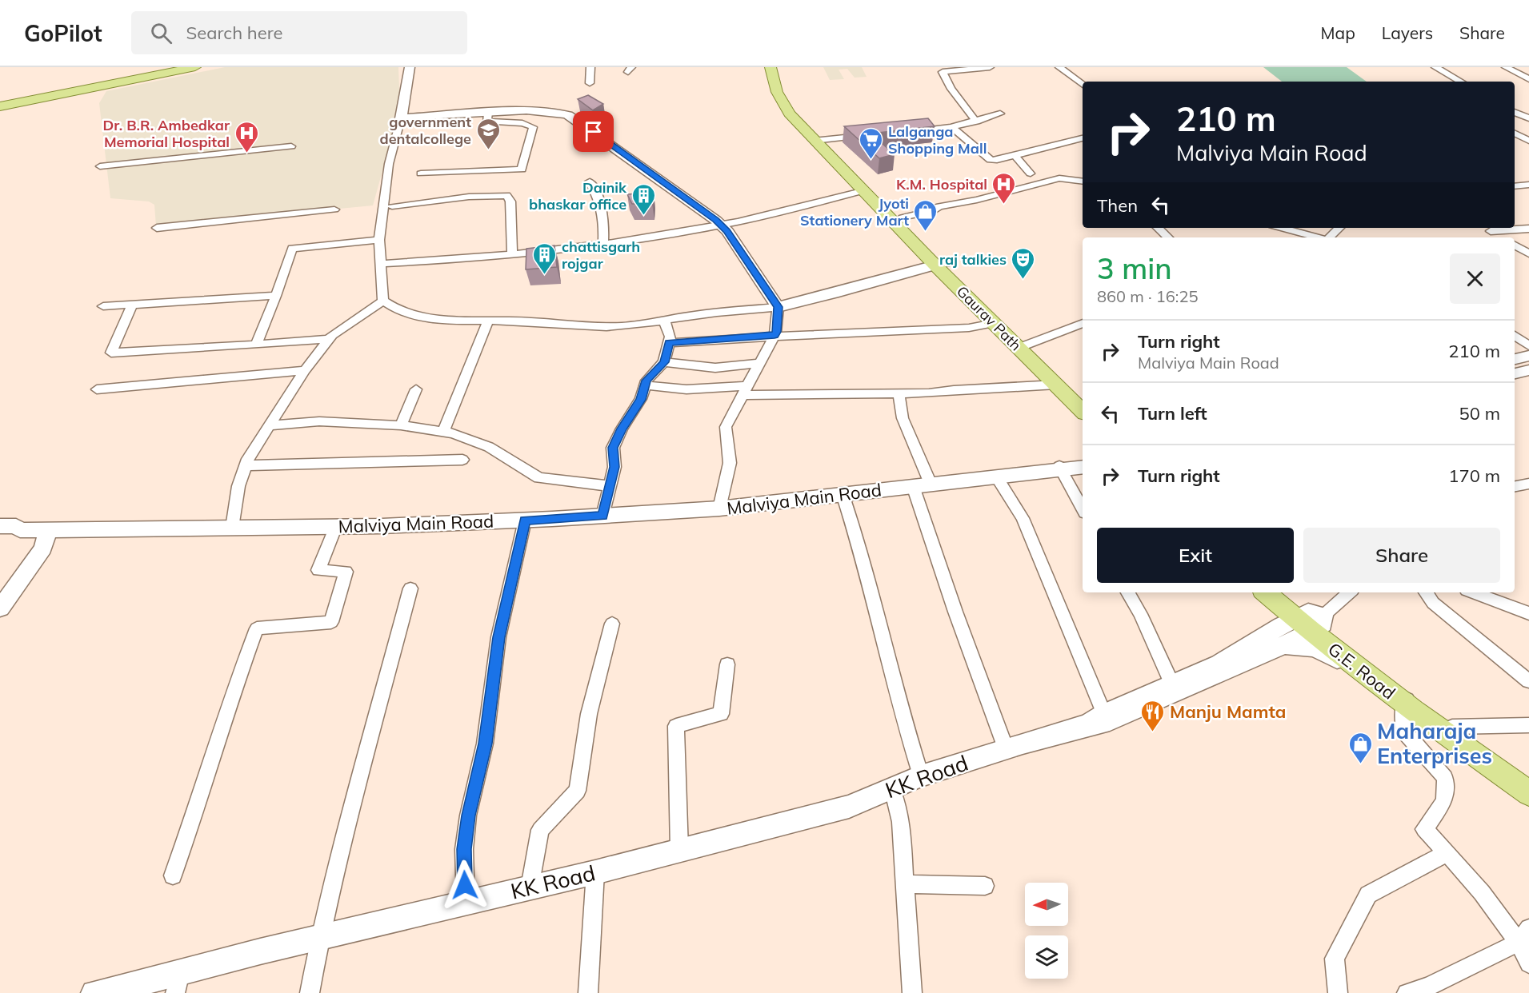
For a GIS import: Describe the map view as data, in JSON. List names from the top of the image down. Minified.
{"streets":{"main road":["Gaurav Path","G.E. Road"],"street":["Malviya Main Road","KK Road"]},"crossings":[["G.E. Road","KK Road"]],"places":{"school or university":["government dentalcollege"],"hospital":["Dr. B.R. Ambedkar Memorial Hospital","K.M. Hospital"],"supermarket":["Lalganga Shopping Mall"],"building":["Dainik bhaskar office","chattisgarh rojgar"],"shop":["Jyoti Stationery Mart","Maharaja Enterprises"],"theatre":["raj talkies"],"restaurant":["Manju Mamta"]},"north":"left","page":{"header":"GoPilot","search":"Search here","nav":["Map","Layers","Share"],"turn":["210 m","Malviya Main Road"],"then":"Then","heading":["3 min","860 m · 16:25"],"list":[{"name":"Turn right","note":"Malviya Main Road","value":"210 m"},{"name":"Turn left","value":"50 m"},{"name":"Turn right","value":"170 m"}],"buttons":["Exit","Share"]}}
